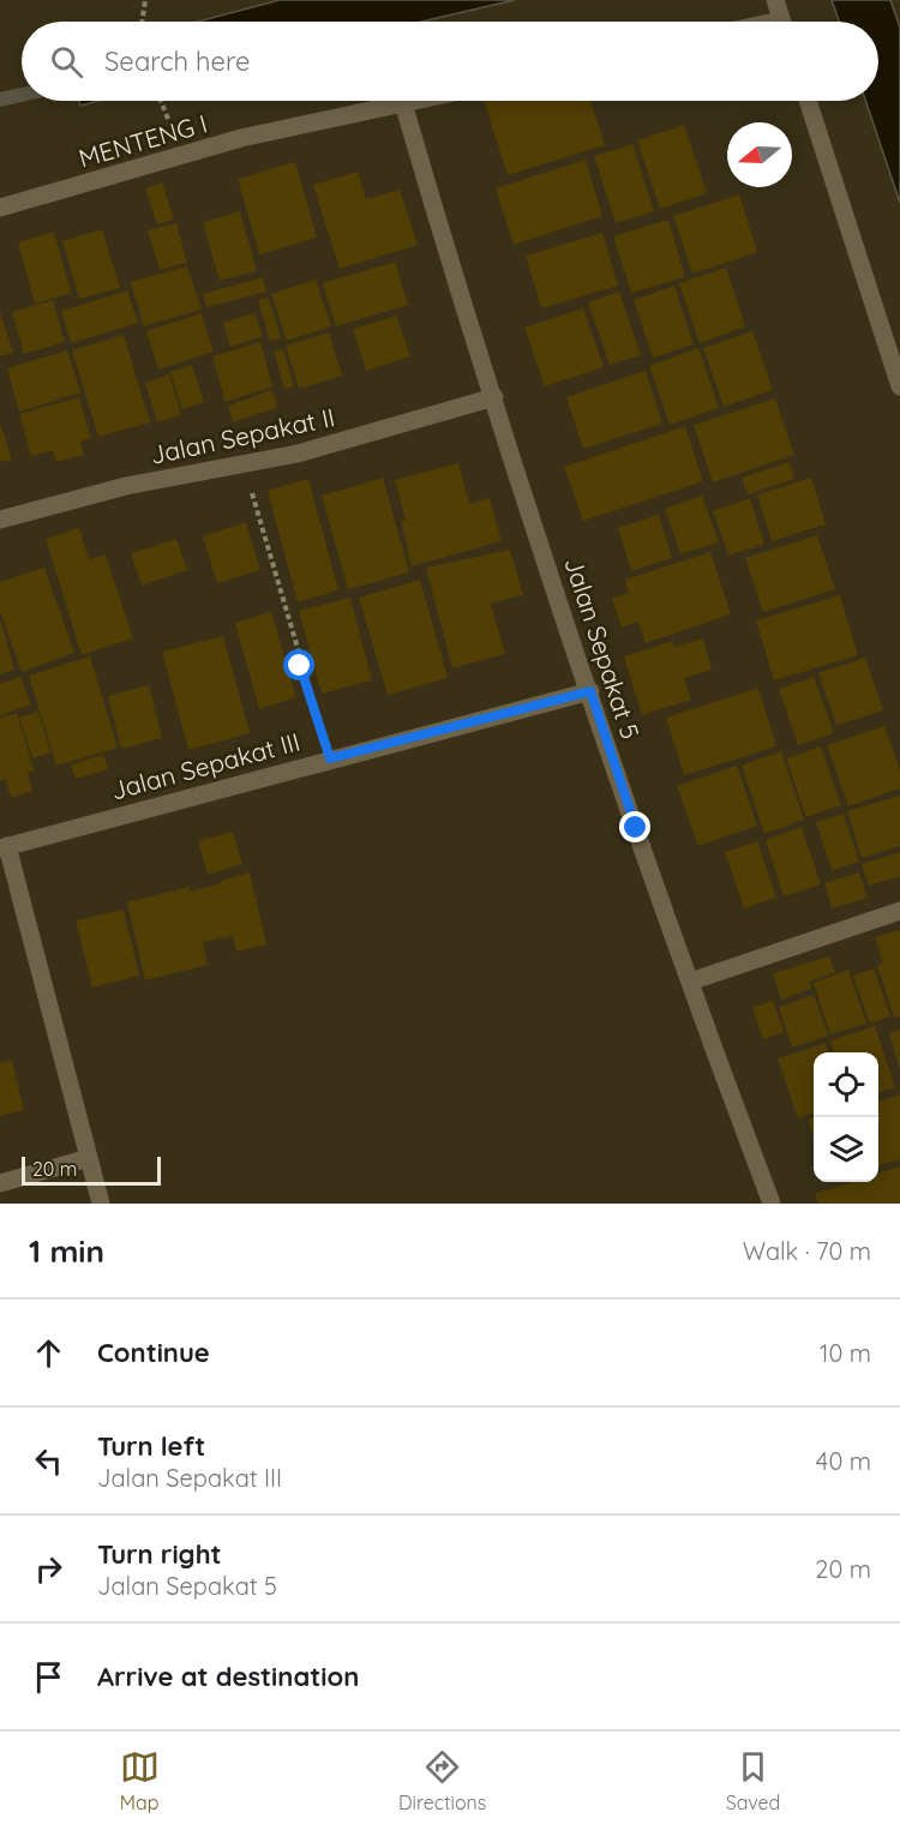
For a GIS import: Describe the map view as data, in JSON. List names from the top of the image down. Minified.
{"streets":{"street":["MENTENG I","Jalan Sepakat II","Jalan Sepakat 5","Jalan Sepakat III"]},"crossings":[["MENTENG I","Jalan Sepakat 5"],["Jalan Sepakat II","Jalan Sepakat 5"],["Jalan Sepakat 5","Jalan Sepakat III"]],"scale_bar":"20 m","north":"left","page":{"search":"Search here","scale":"20 m","heading":["1 min","Walk · 70 m"],"list":[["Continue","10 m"],["Turn left","Jalan Sepakat III","40 m"],["Turn right","Jalan Sepakat 5","20 m"],"Arrive at destination"],"nav":["Map","Directions","Saved"]}}
